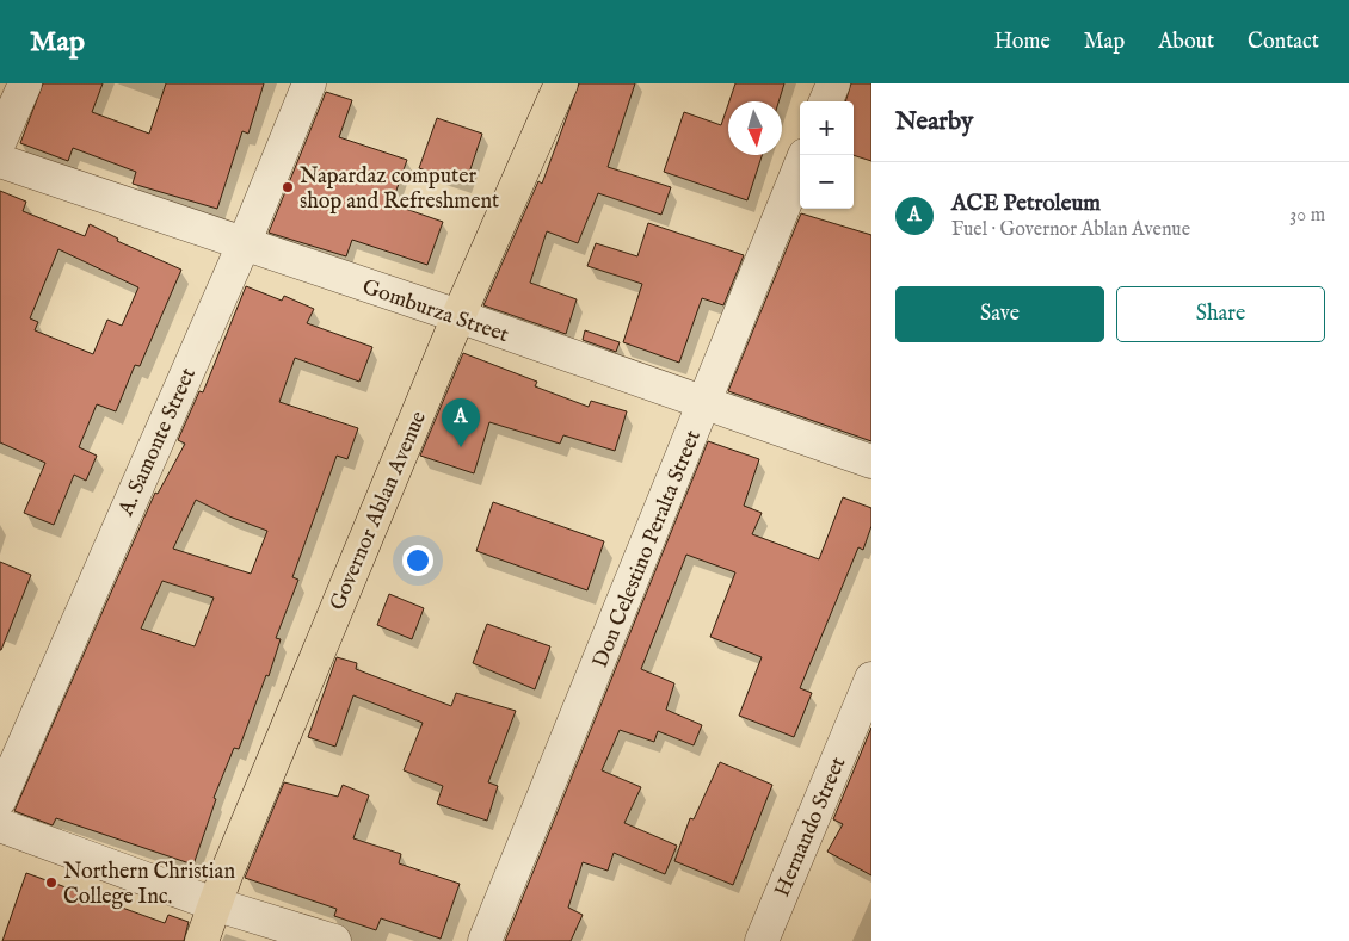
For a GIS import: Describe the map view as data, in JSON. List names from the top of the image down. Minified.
{"streets":{"main road":["Governor Ablan Avenue"],"street":["Gomburza Street","A. Samonte Street","Don Celestino Peralta Street","Hernando Street"]},"crossings":[["Gomburza Street","A. Samonte Street"],["Gomburza Street","Governor Ablan Avenue"],["Gomburza Street","Don Celestino Peralta Street"]],"places":["Napardaz computer shop and Refreshment","Northern Christian College Inc."],"north":"bottom","page":{"header":"Map","nav":["Home","Map","About","Contact"],"heading":"Nearby","map_buttons":["+","−"],"list":[{"mark":"A","name":"ACE Petroleum","note":"Fuel · Governor Ablan Avenue","value":"30 m"}],"buttons":["Save","Share"],"pins":"A"}}
